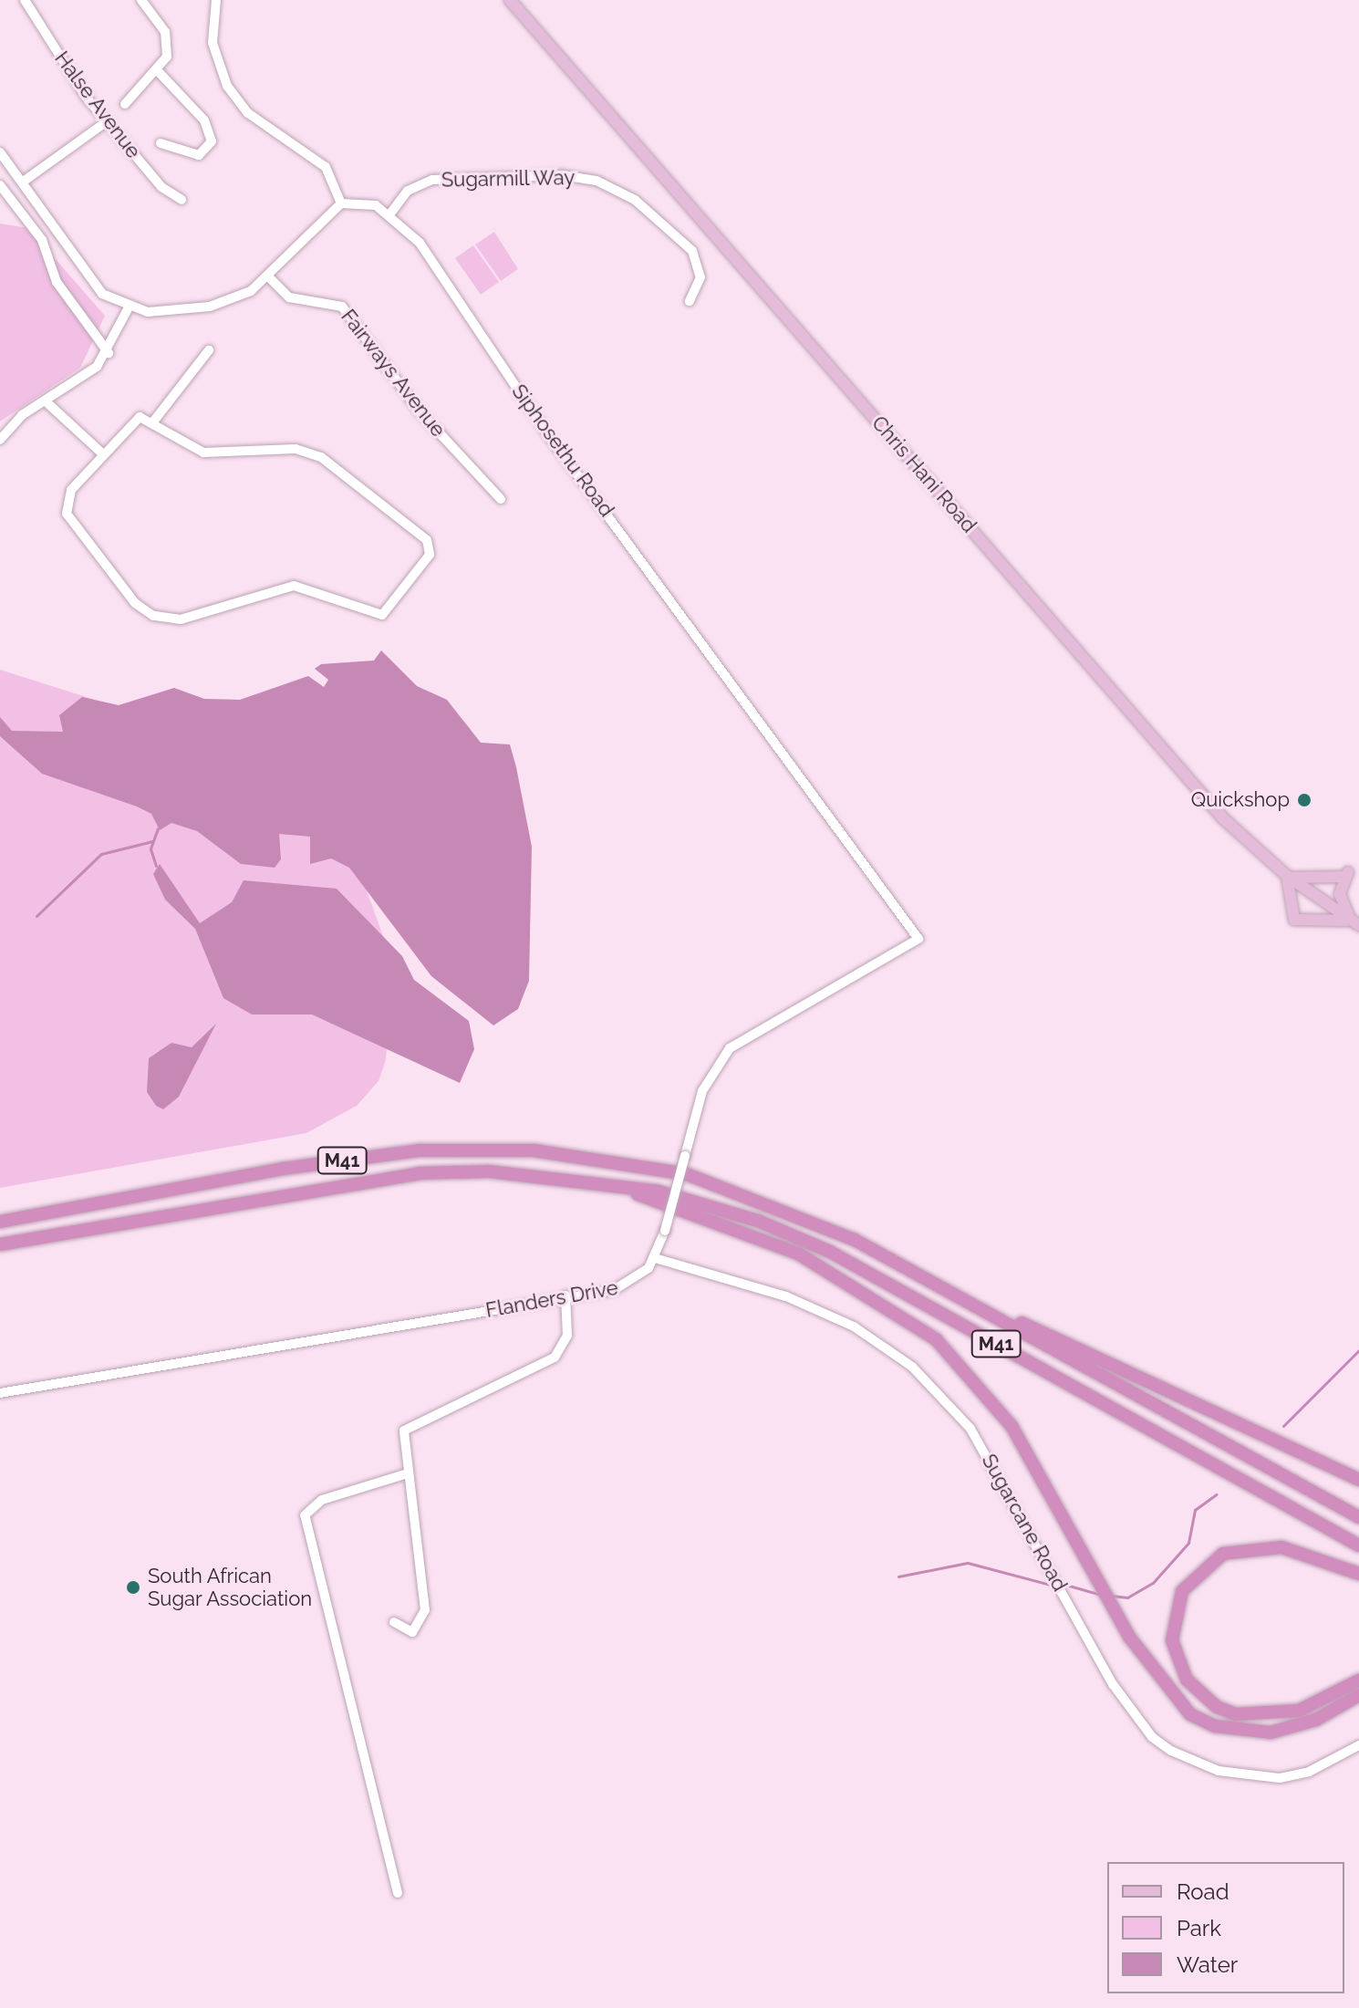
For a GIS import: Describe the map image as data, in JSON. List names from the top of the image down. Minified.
{"streets":{"highway":["M41"],"main road":["Chris Hani Road"],"street":["Halse Avenue","Sugarmill Way","Fairways Avenue","Siphosethu Road","Flanders Drive","Sugarcane Road"]},"crossings":[["Sugarmill Way","Siphosethu Road"],["Siphosethu Road","Flanders Drive"],["Flanders Drive","Sugarcane Road"]],"places":["Quickshop","South African Sugar Association"],"legend":["Road","Park","Water"]}
